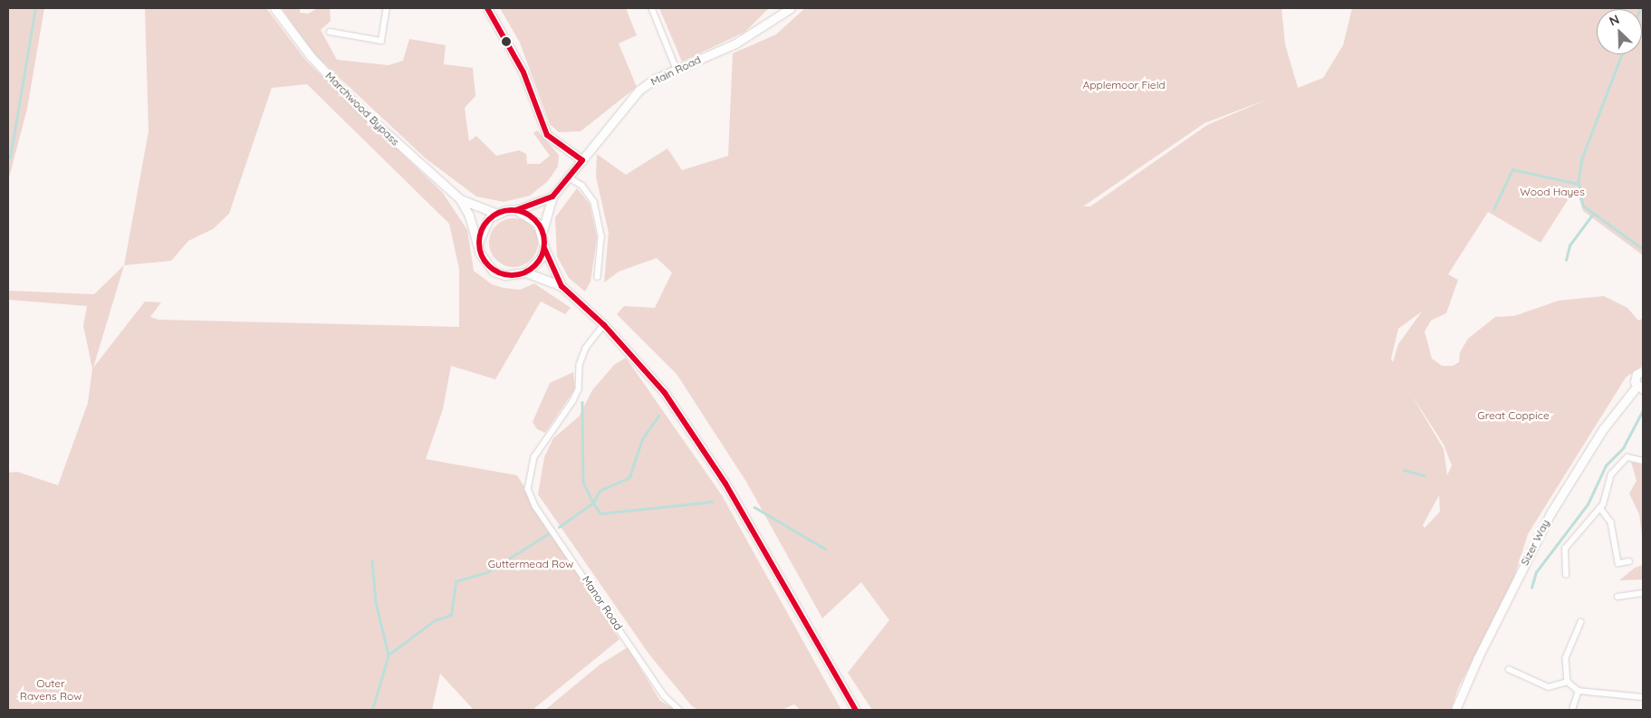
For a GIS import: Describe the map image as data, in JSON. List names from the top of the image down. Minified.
{"streets":{"main road":["Main Road","Marchwood Bypass","Sizer Way"],"street":["Manor Road"]},"crossings":[["Main Road","Marchwood Bypass"]],"parks":["Applemoor Field","Wood Hayes","Great Coppice","Guttermead Row","Outer Ravens Row"],"north":"top left"}
